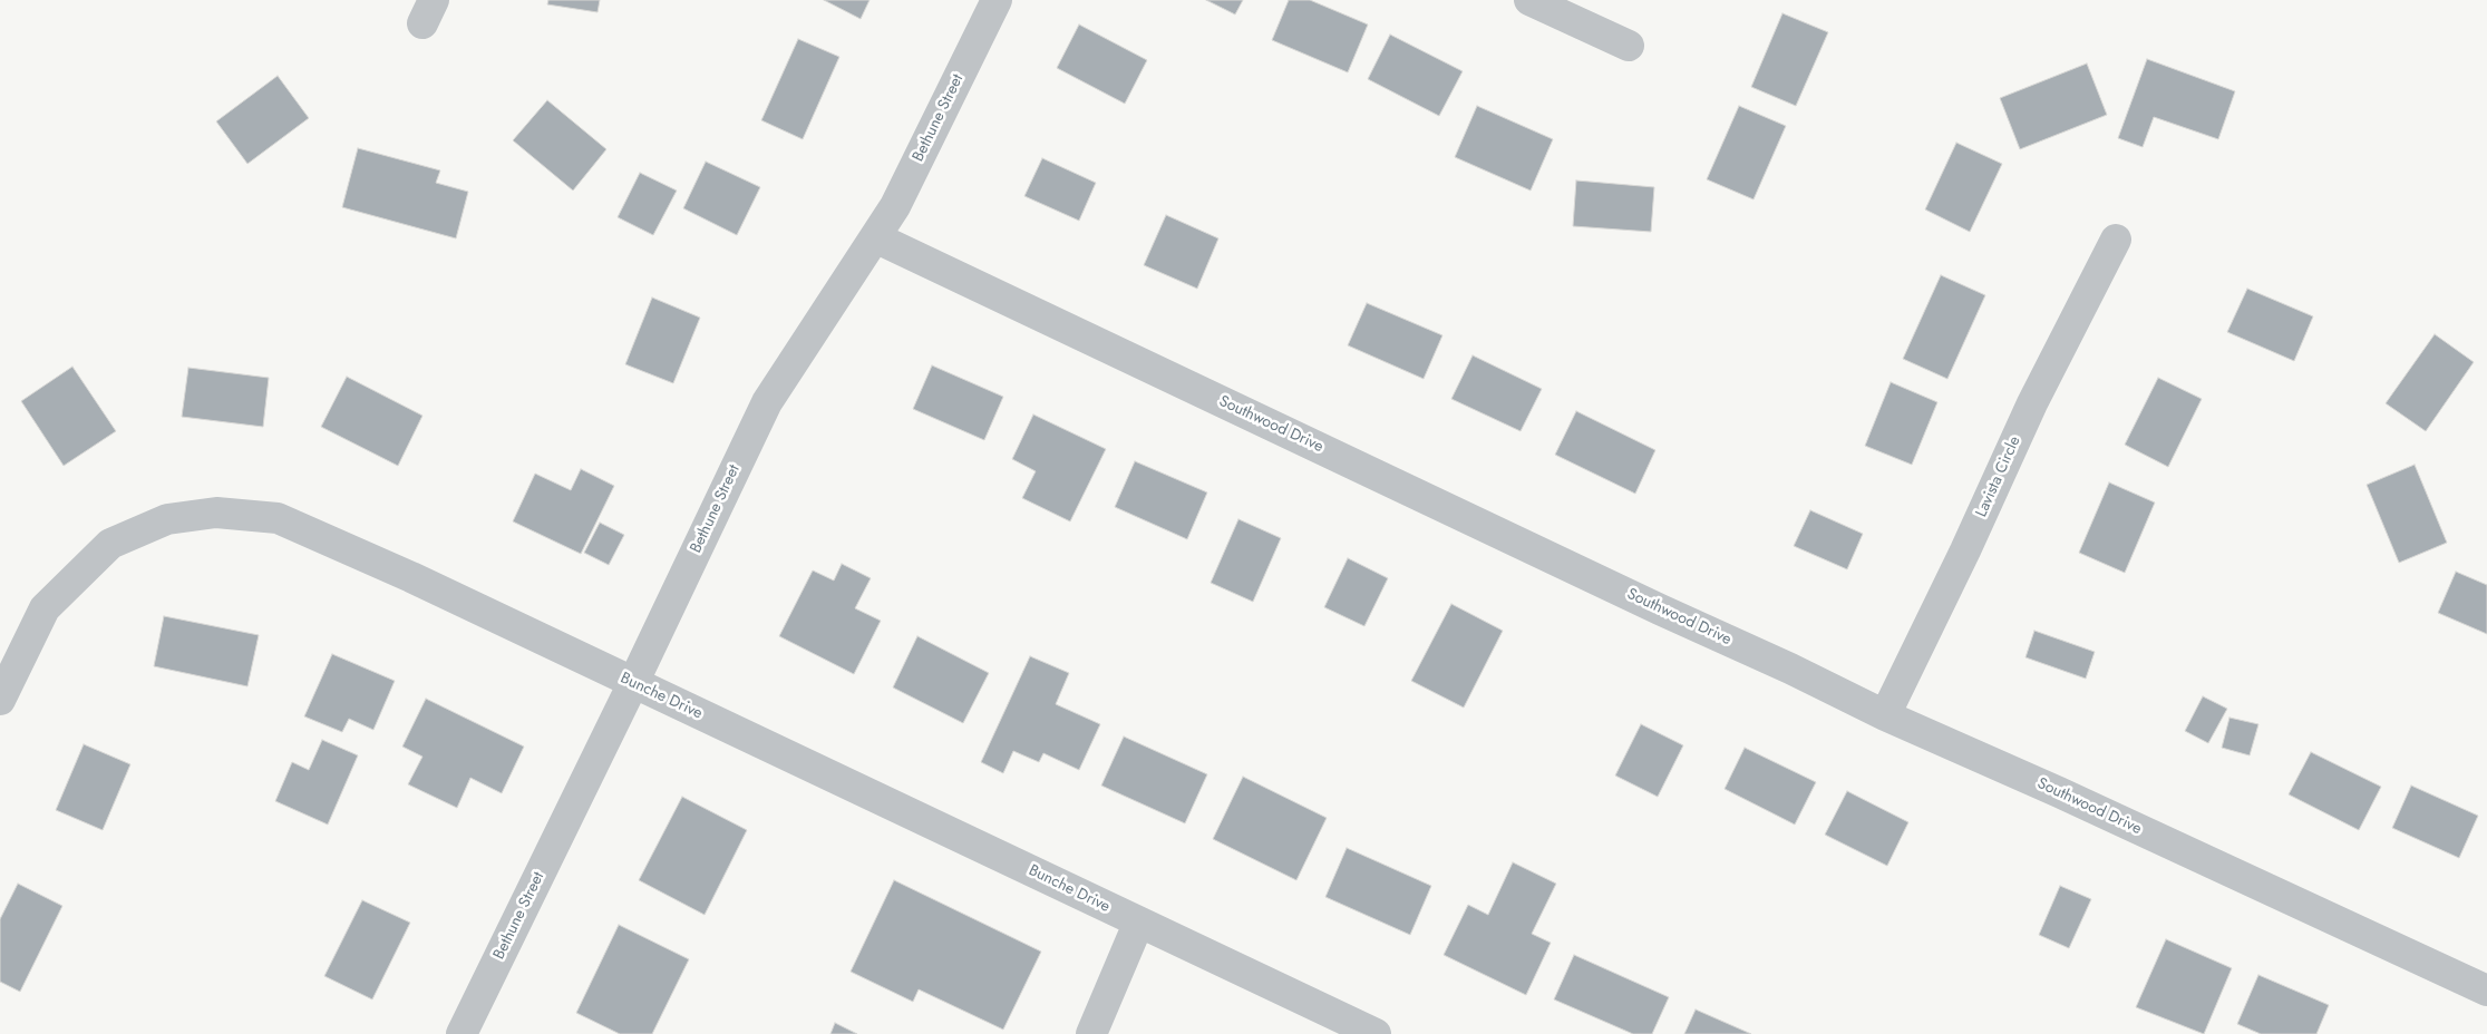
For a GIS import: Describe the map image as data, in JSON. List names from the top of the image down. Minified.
{"streets":{"street":["Bethune Street","Southwood Drive","Lavista Circle","Bunche Drive"]},"crossings":[["Bethune Street","Southwood Drive"],["Bethune Street","Bunche Drive"],["Southwood Drive","Lavista Circle"]]}
